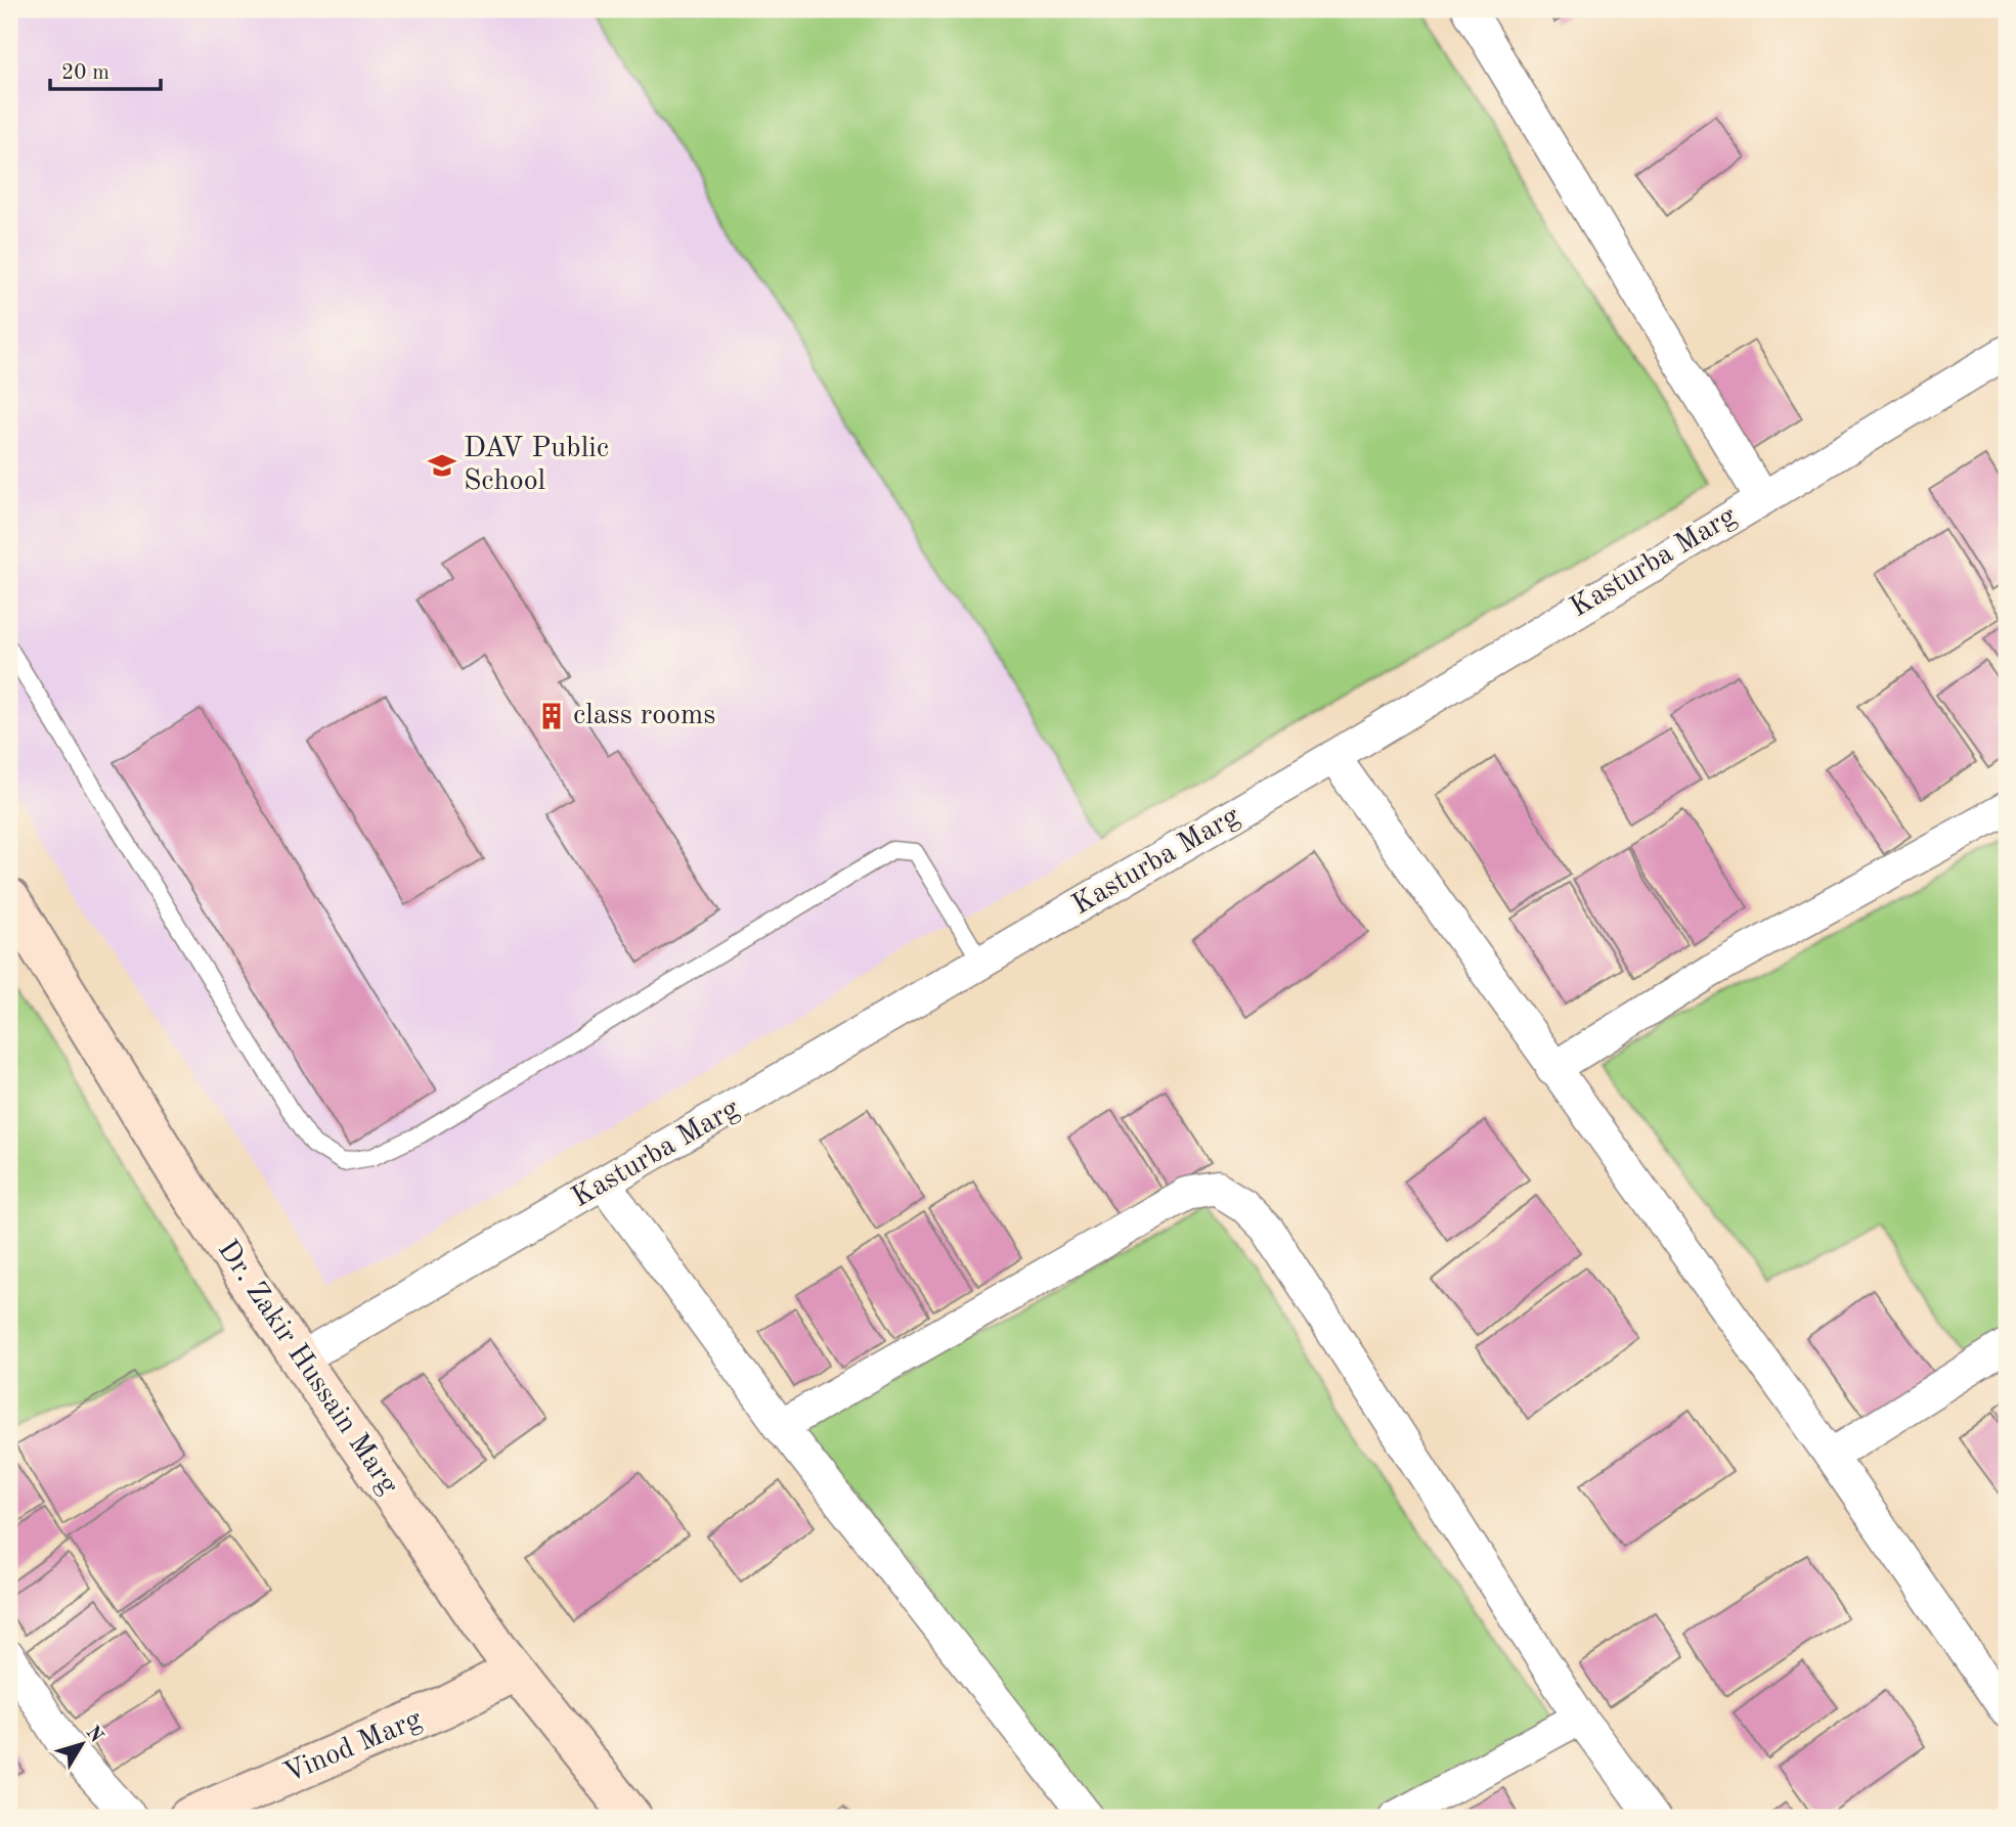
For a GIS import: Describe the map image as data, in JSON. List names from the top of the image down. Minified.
{"streets":{"street":["Kasturba Marg","Dr. Zakir Hussain Marg","Vinod Marg"]},"crossings":[["Kasturba Marg","Dr. Zakir Hussain Marg"],["Dr. Zakir Hussain Marg","Vinod Marg"]],"places":{"school or university":["DAV Public School"],"building":["class rooms"]},"scale_bar":"20 m","north":"top right"}
